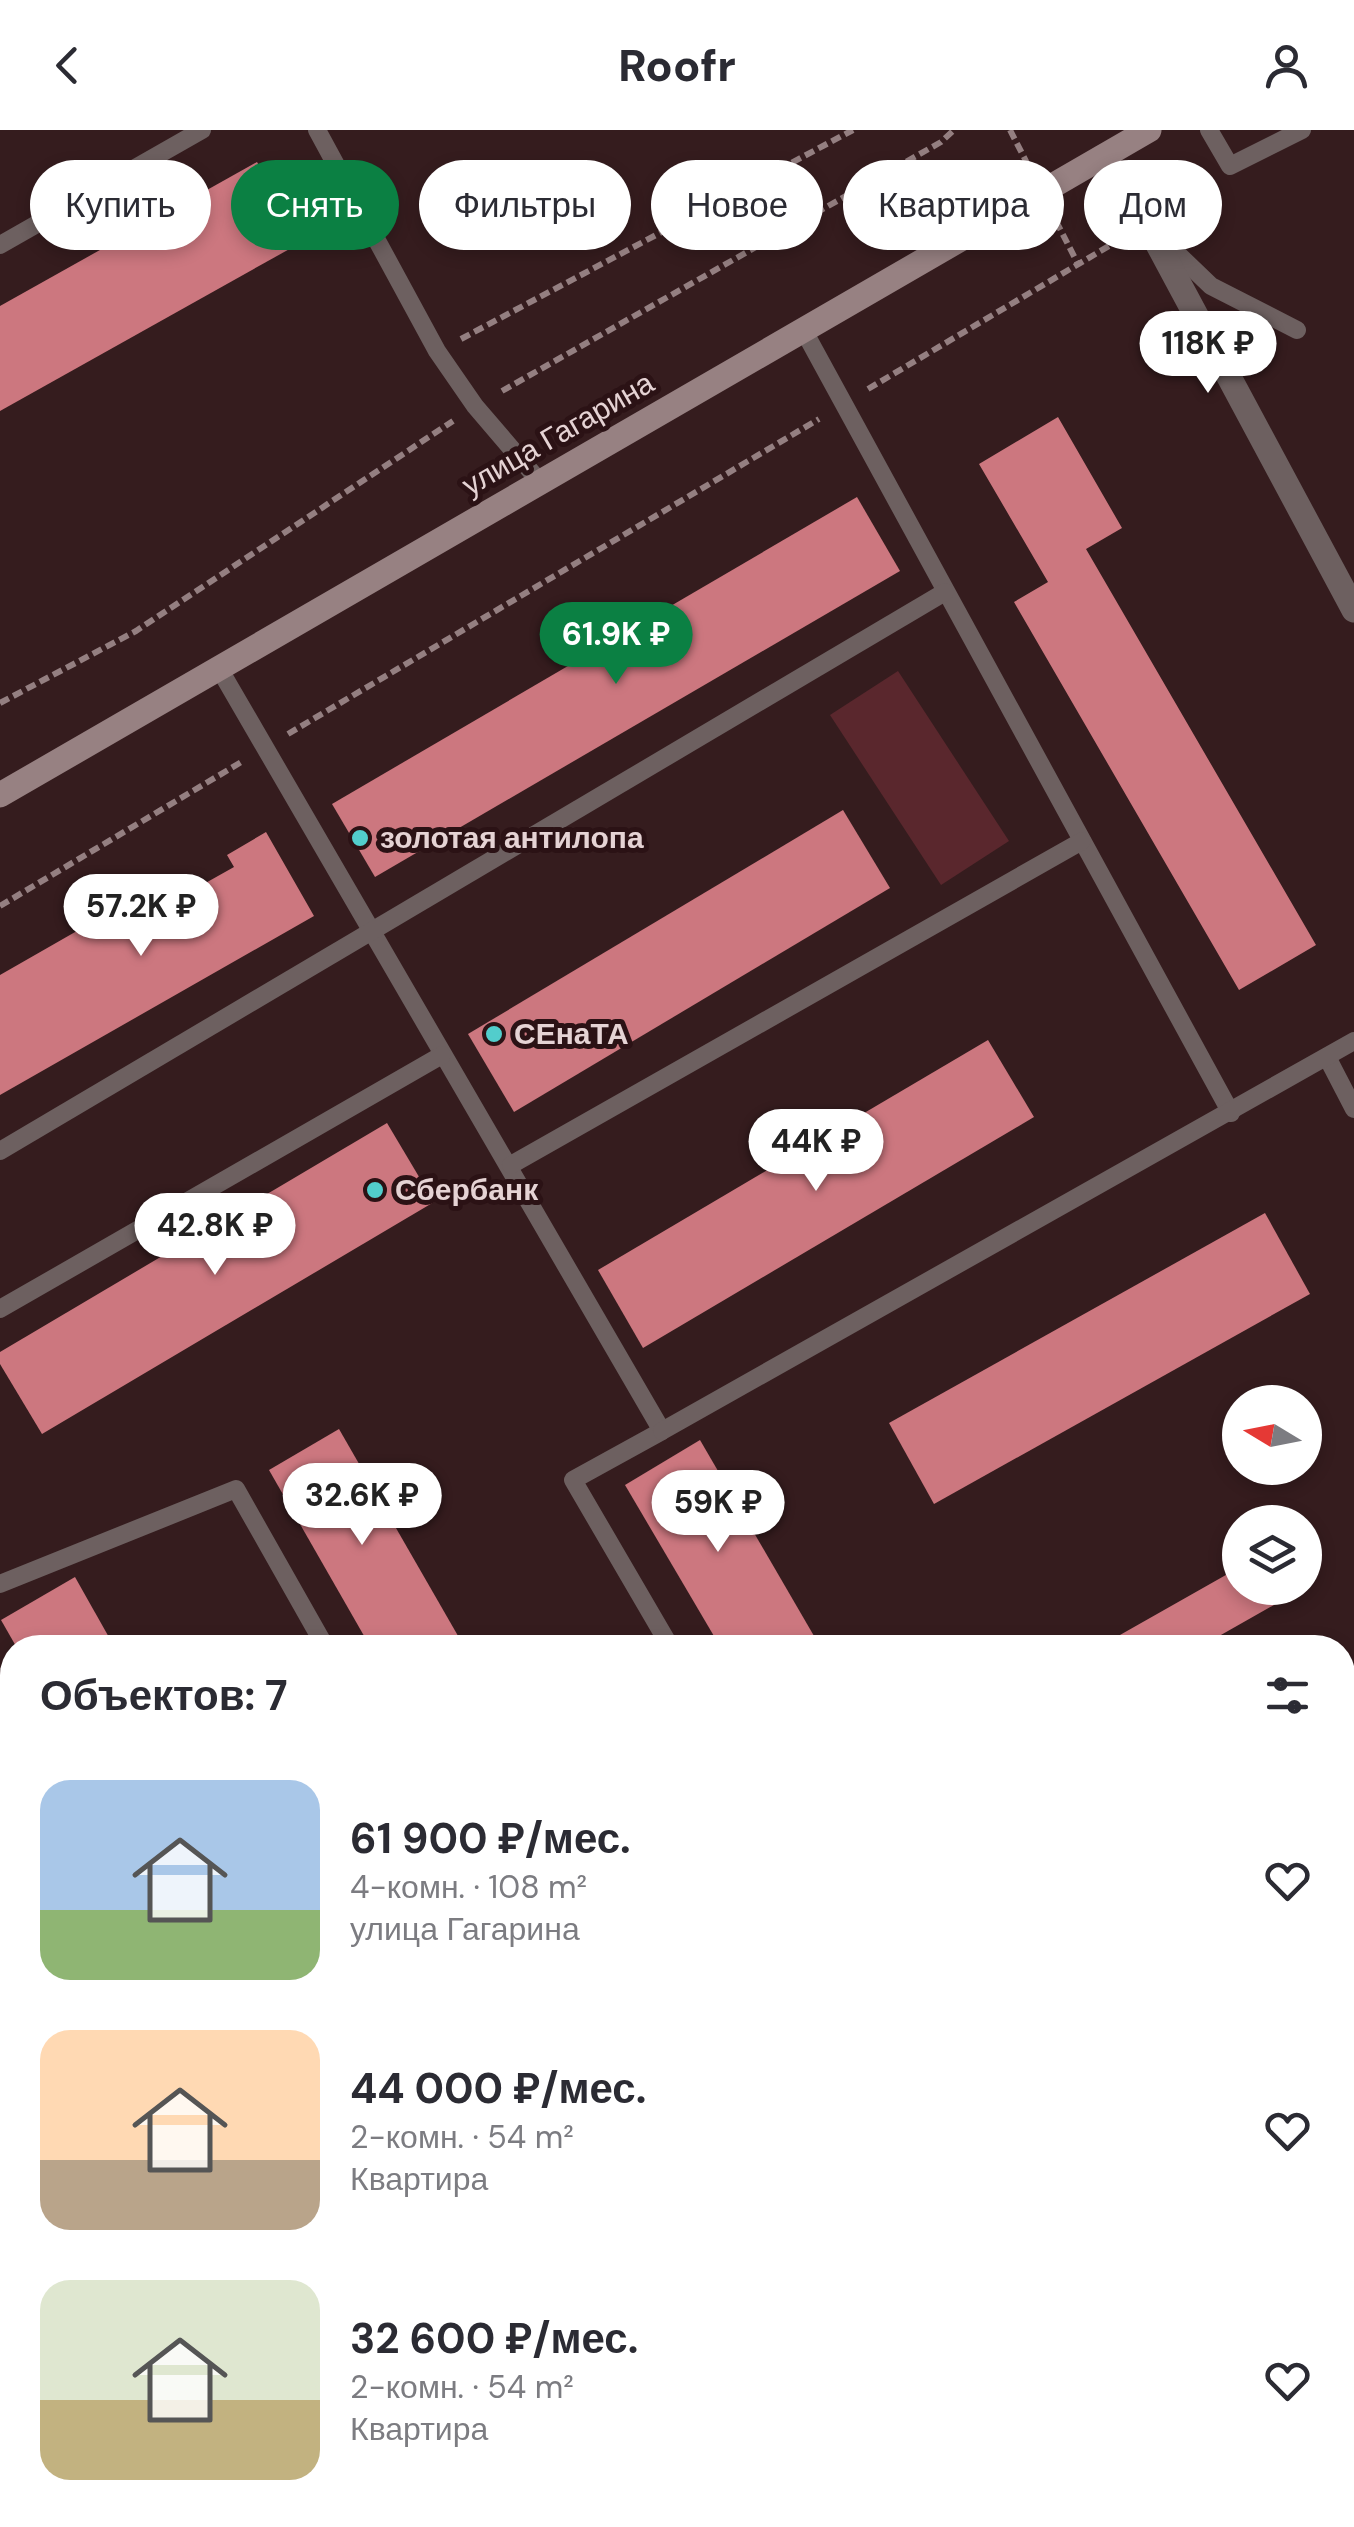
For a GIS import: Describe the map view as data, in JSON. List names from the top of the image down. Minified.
{"streets":{"main road":["улица Гагарина"]},"places":["золотая антилопа","СЕнаТА","Сбербанк"],"north":"left","page":{"header":"Roofr","chip":["Купить","Снять","Фильтры","Новое","Квартира","Дом"],"price":["118K ₽","61.9K ₽","57.2K ₽","44K ₽","42.8K ₽","32.6K ₽","59K ₽"],"heading":"Объектов: 7","list":[{"name":"61 900 ₽/мес.","note":"4-комн. · 108 m² · улица Гагарина"},{"name":"44 000 ₽/мес.","note":"2-комн. · 54 m² · Квартира"},{"name":"32 600 ₽/мес.","note":"2-комн. · 54 m² · Квартира"}]}}
